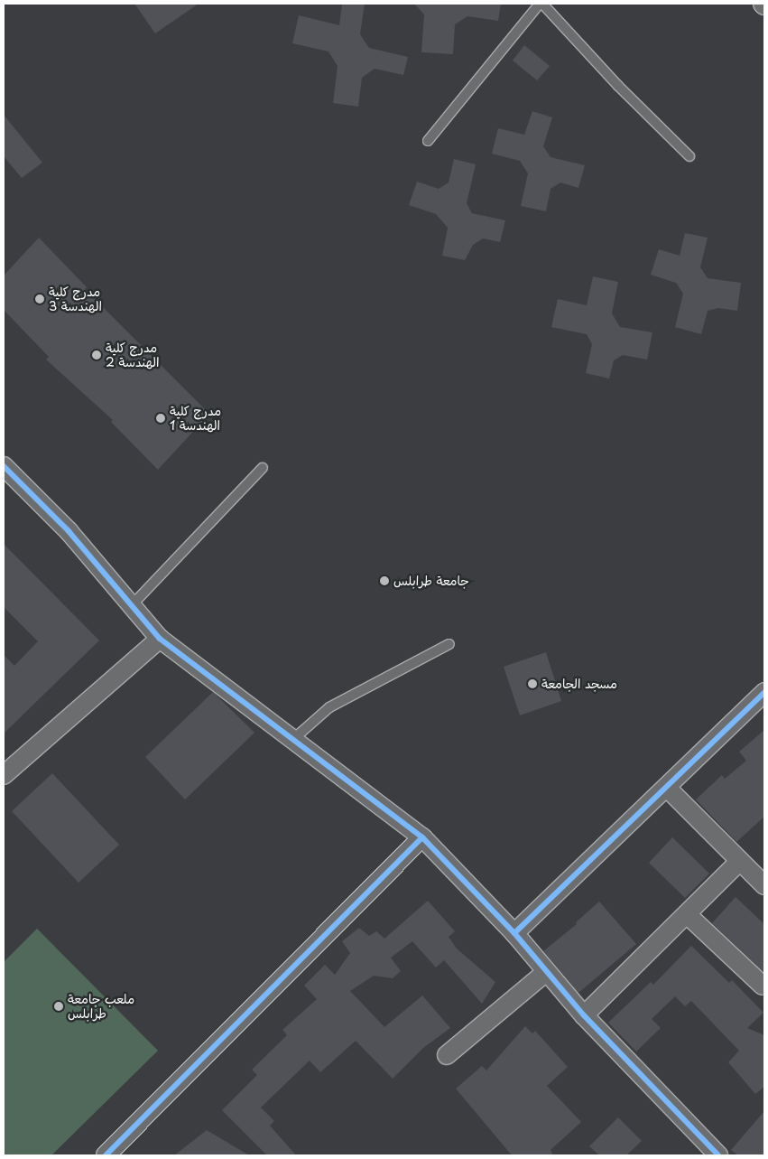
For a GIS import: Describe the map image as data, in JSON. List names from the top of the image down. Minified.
{"places":["مدرج كلية الهندسة 3","مدرج كلية الهندسة 2","مدرج كلية الهندسة 1","جامعة طرابلس","مسجد الجامعة","ملعب جامعة طرابلس"]}
